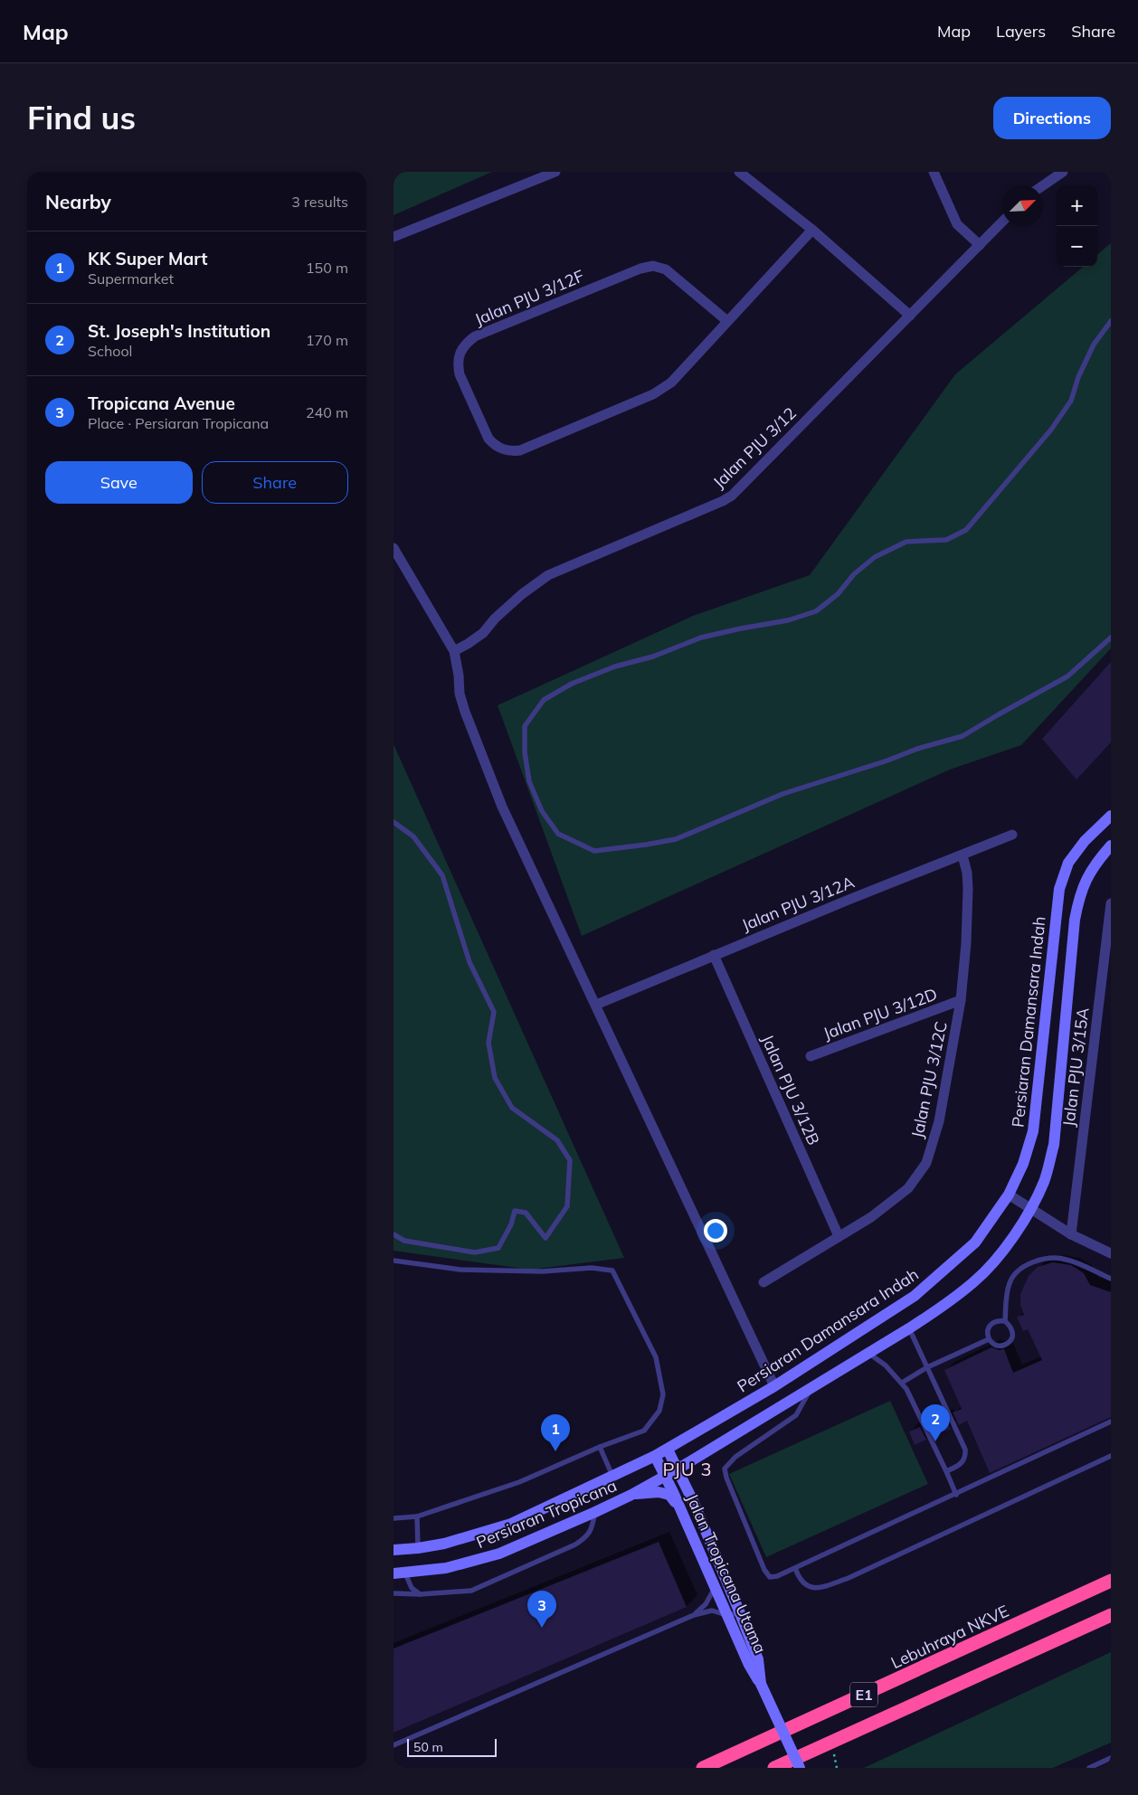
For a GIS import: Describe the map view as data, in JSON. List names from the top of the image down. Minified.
{"streets":{"highway":["Lebuhraya NKVE","E1"],"main road":["Persiaran Damansara Indah","Persiaran Tropicana","Jalan Tropicana Utama"],"street":["Jalan PJU 3/12F","Jalan PJU 3/12","Jalan PJU 3/12A","Jalan PJU 3/12D","Jalan PJU 3/15A","Jalan PJU 3/12C","Jalan PJU 3/12B"]},"crossings":[["Jalan PJU 3/12A","Jalan PJU 3/12C"],["Jalan PJU 3/12A","Jalan PJU 3/12B"],["Jalan PJU 3/12D","Jalan PJU 3/12C"],["Persiaran Damansara Indah","Persiaran Tropicana"],["Persiaran Damansara Indah","Jalan Tropicana Utama"],["Jalan PJU 3/12C","Jalan PJU 3/12B"],["Persiaran Tropicana","Jalan Tropicana Utama"]],"districts":["PJU 3"],"scale_bar":"50 m","north":"top right","page":{"header":"Map","nav":["Map","Layers","Share"],"buttons":["Directions",["Save","Share"]],"title":"Find us","heading":["Nearby","3 results"],"map_buttons":["+","−"],"list":[{"mark":"1","name":"KK Super Mart","note":"Supermarket","value":"150 m"},{"mark":"2","name":"St. Joseph's Institution","note":"School","value":"170 m"},{"mark":"3","name":"Tropicana Avenue","note":"Place · Persiaran Tropicana","value":"240 m"}],"pins":["2","1","3"],"scale":"50 m"}}
